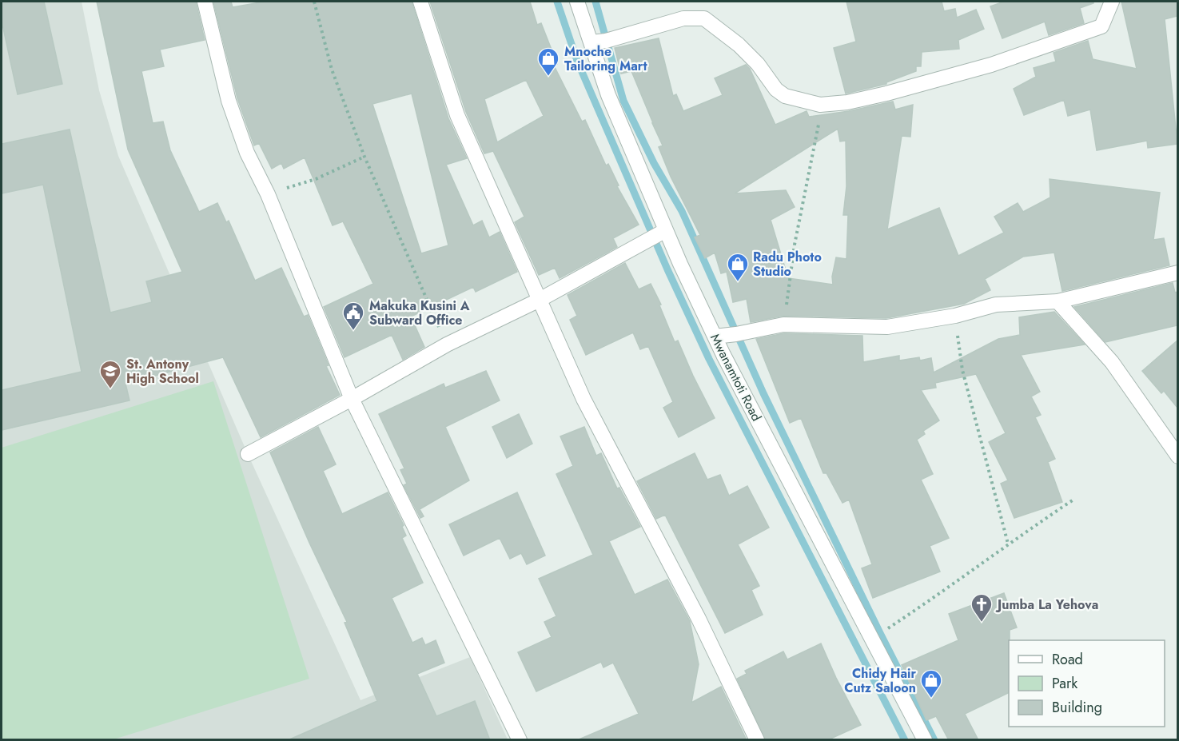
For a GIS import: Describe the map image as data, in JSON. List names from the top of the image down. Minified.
{"streets":{"street":["Mwanamtoti Road"]},"places":{"shop":["Mnoche Tailoring Mart","Radu Photo Studio","Chidy Hair Cutz Saloon"],"public building":["Makuka Kusini A Subward Office"],"school or university":["St. Antony High School"],"church":["Jumba La Yehova"]},"legend":["Road","Park","Building"]}
